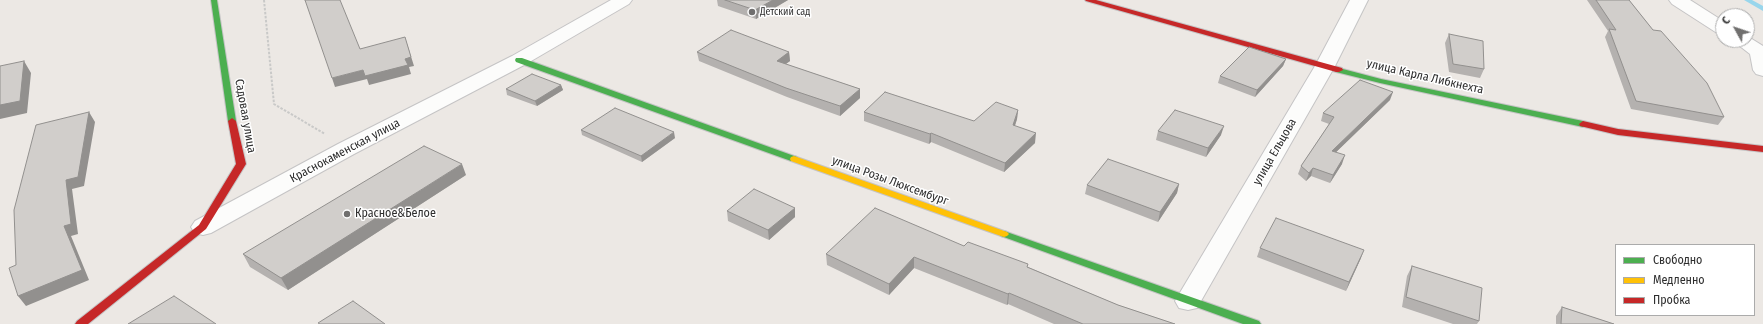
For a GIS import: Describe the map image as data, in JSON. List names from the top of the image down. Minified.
{"streets":{"street":["улица Карла Либкнехта","Садовая улица","Краснокаменская улица","улица Ельцова","улица Розы Люксембург"]},"crossings":[["улица Карла Либкнехта","улица Ельцова"],["Садовая улица","Краснокаменская улица"],["Краснокаменская улица","улица Розы Люксембург"],["улица Ельцова","улица Розы Люксембург"]],"places":["Детский сад","Красное&Белое"],"legend":["Свободно","Медленно","Пробка"],"north":"top left"}
